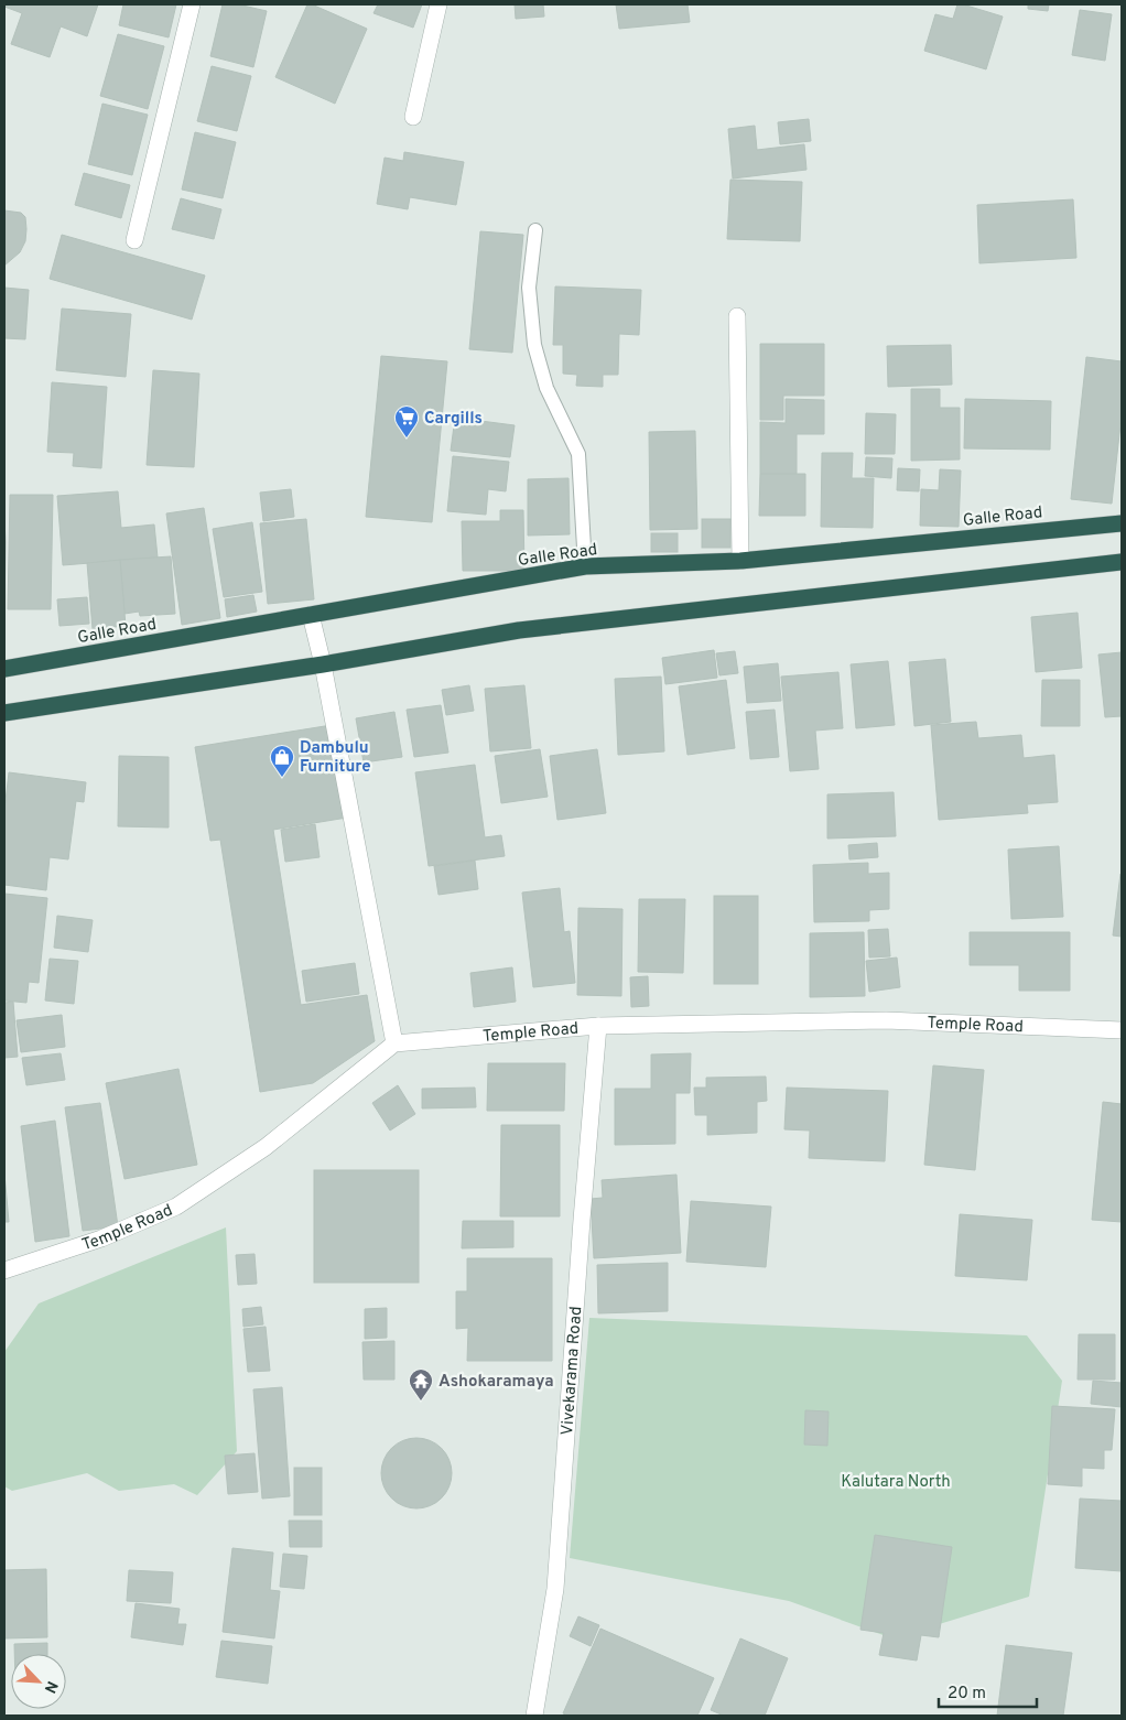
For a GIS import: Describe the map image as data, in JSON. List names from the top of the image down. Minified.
{"streets":{"highway":["Galle Road"],"street":["Temple Road","Vivekarama Road"]},"crossings":[["Temple Road","Vivekarama Road"]],"parks":["Kalutara North"],"places":{"supermarket":["Cargills"],"shop":["Dambulu Furniture"],"temple":["Ashokaramaya"]},"scale_bar":"20 m","north":"bottom right"}
